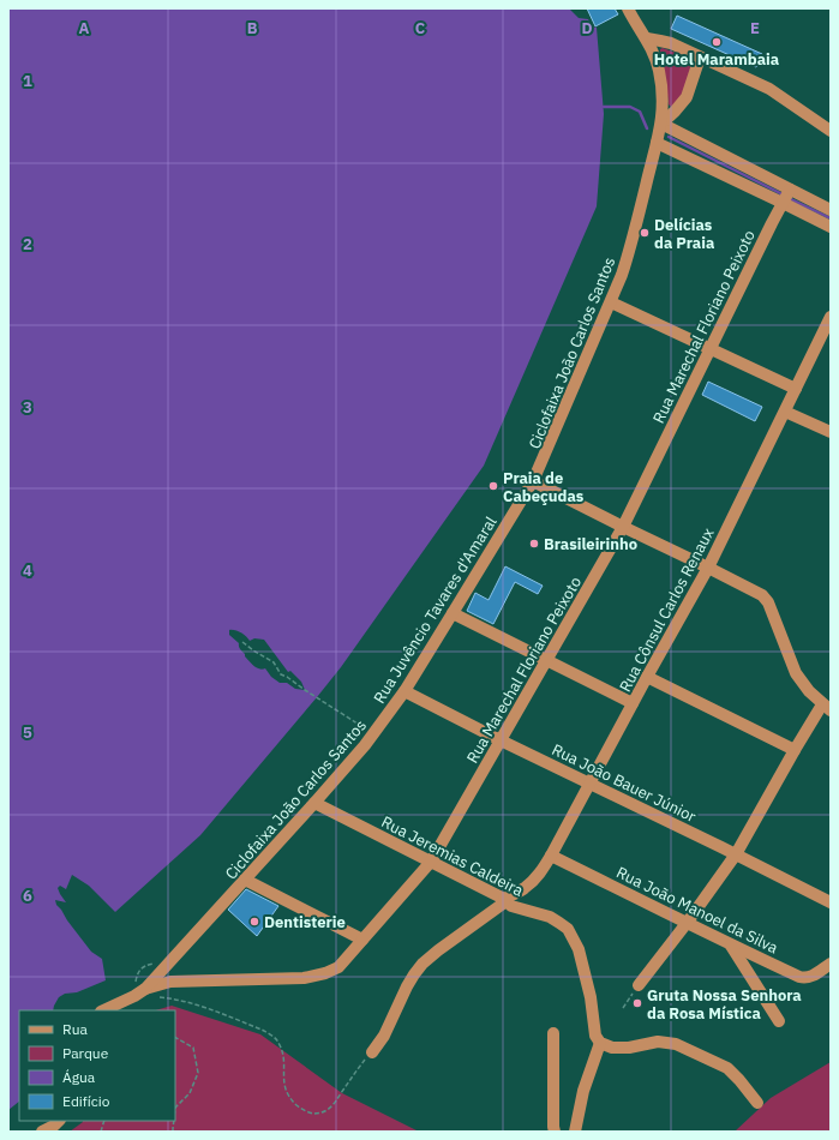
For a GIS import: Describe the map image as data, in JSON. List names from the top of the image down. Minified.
{"streets":{"street":["Rua Marechal Floriano Peixoto","Rua Juvêncio Tavares d'Amaral","Rua Cônsul Carlos Renaux","Rua João Bauer Júnior","Rua Jeremias Caldeira","Rua João Manoel da Silva"]},"crossings":[["Rua Marechal Floriano Peixoto","Rua Juvêncio Tavares d'Amaral"],["Rua Marechal Floriano Peixoto","Rua João Bauer Júnior"],["Rua Marechal Floriano Peixoto","Rua Jeremias Caldeira"],["Rua Juvêncio Tavares d'Amaral","Rua João Bauer Júnior"],["Rua Juvêncio Tavares d'Amaral","Rua Jeremias Caldeira"],["Rua Cônsul Carlos Renaux","Rua João Bauer Júnior"],["Rua Cônsul Carlos Renaux","Rua Jeremias Caldeira"],["Rua Cônsul Carlos Renaux","Rua João Manoel da Silva"]],"places":["Hotel Marambaia","Delícias da Praia","Praia de Cabeçudas","Brasileirinho","Dentisterie","Gruta Nossa Senhora da Rosa Mística"],"legend":["Rua","Parque","Água","Edifício"],"grid":{"columns":["A","B","C","D","E"],"rows":["1","2","3","4","5","6"]}}
